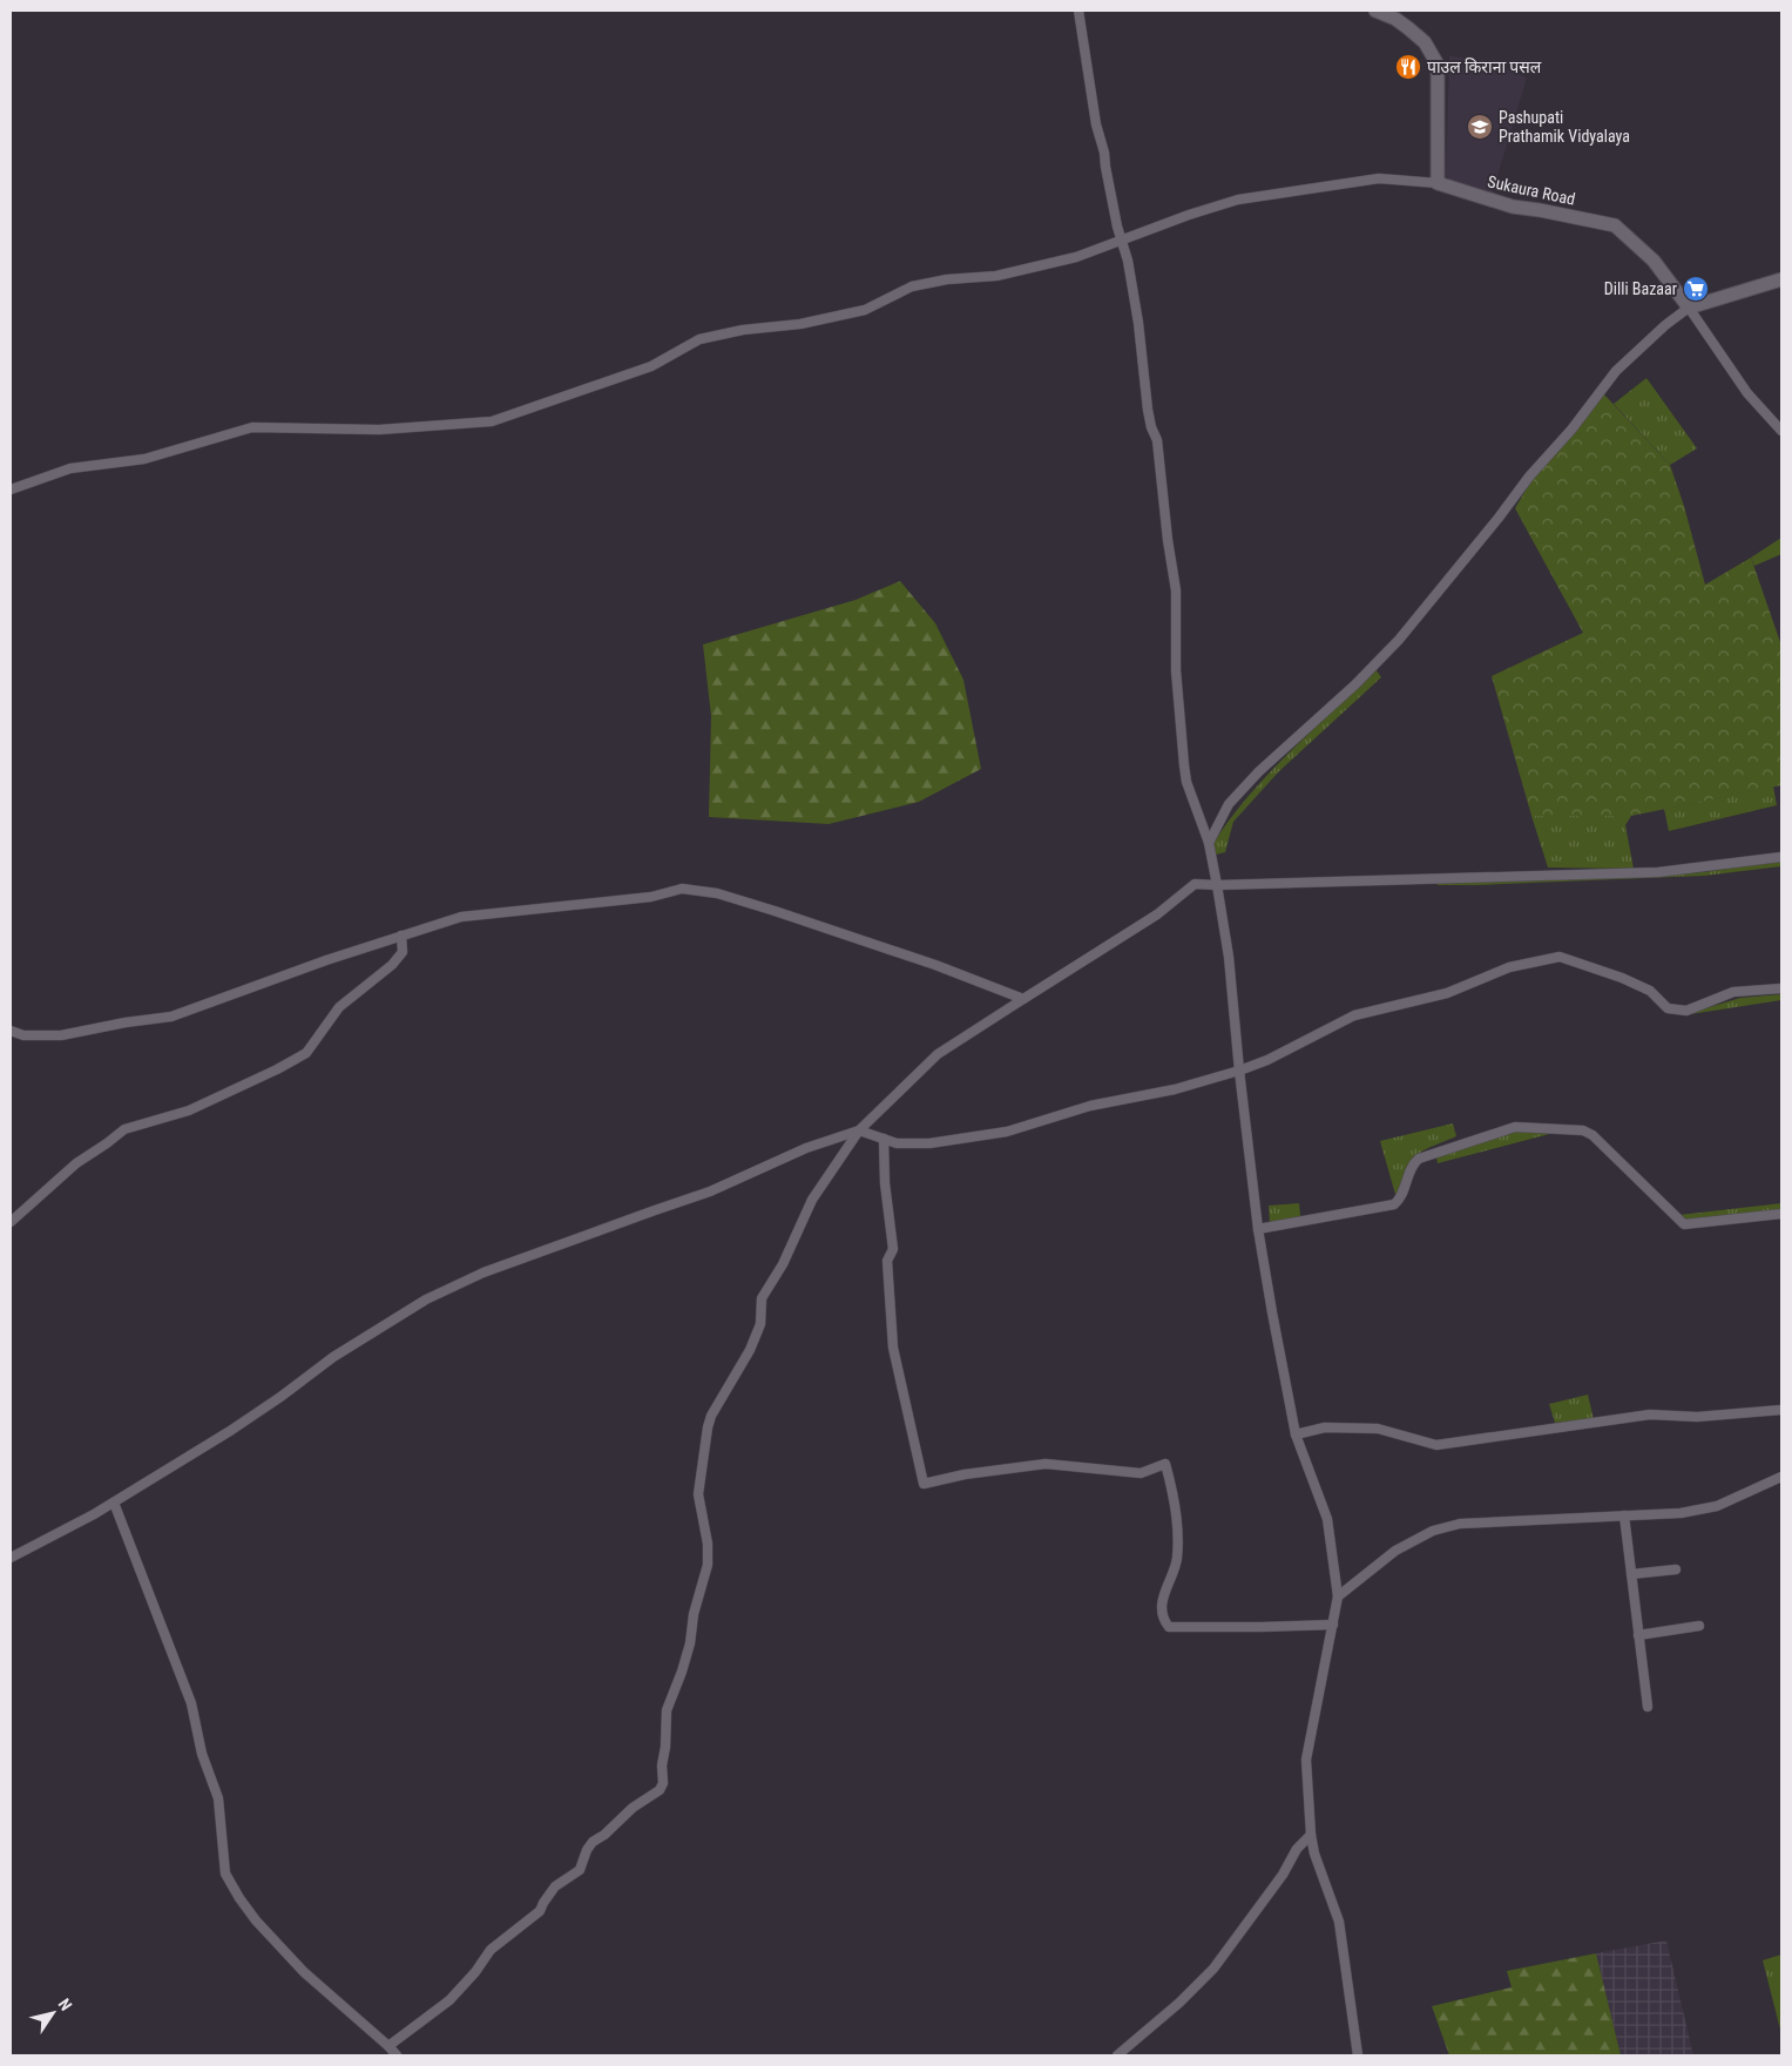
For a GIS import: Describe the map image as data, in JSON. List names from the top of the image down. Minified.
{"streets":{"street":["Sukaura Road"]},"places":{"restaurant":["पाउल किराना पसल"],"school or university":["Pashupati Prathamik Vidyalaya"],"supermarket":["Dilli Bazaar"]},"north":"top right"}
